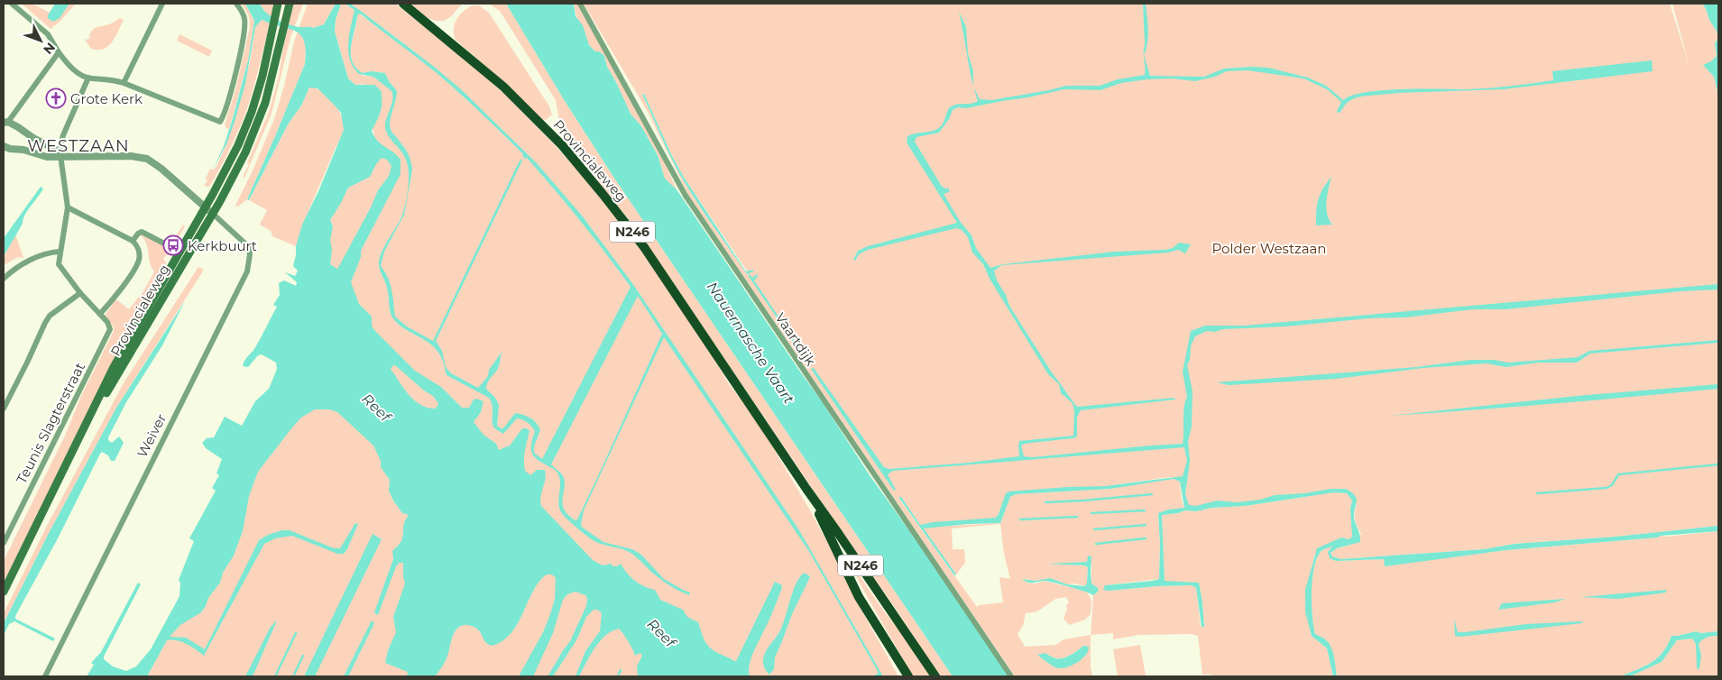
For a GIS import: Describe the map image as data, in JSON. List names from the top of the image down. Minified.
{"streets":{"highway":["Provincialeweg","N246"],"street":["Vaartdijk","Teunis Slagterstraat","Weiver"]},"crossings":[["Provincialeweg","Weiver"]],"districts":["WESTZAAN"],"water":["Nauernasche Vaart","Reef"],"parks":["Polder Westzaan"],"places":{"church":["Grote Kerk"],"bus stop":["Kerkbuurt"]},"north":"bottom right"}
